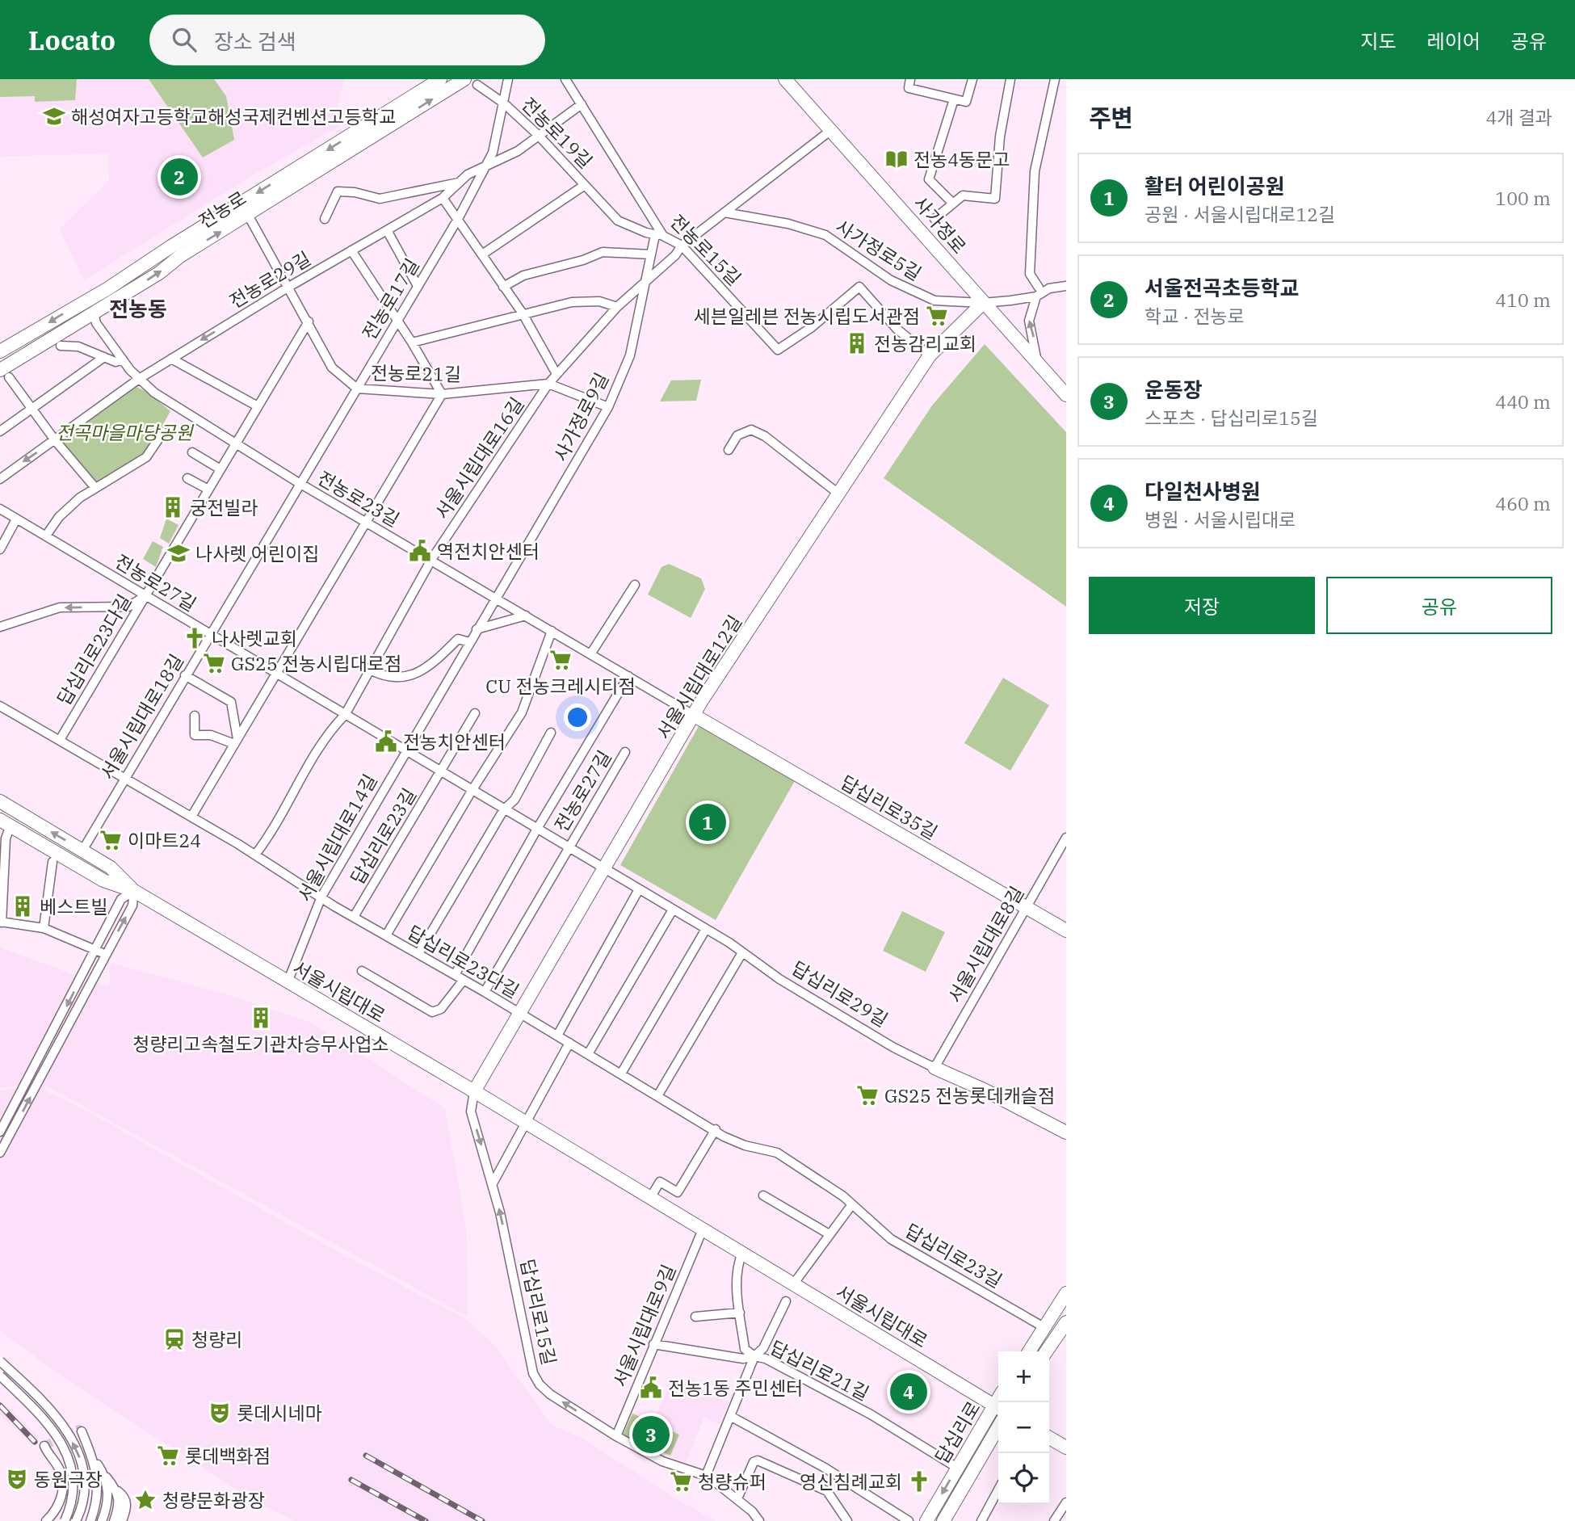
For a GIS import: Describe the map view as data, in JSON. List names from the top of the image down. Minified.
{"streets":{"main road":["전농로","사가정로","서울시립대로12길","답십리로35길","서울시립대로","답십리로29길","답십리로"],"street":["전농로19길","전농로15길","사가정로5길","전농로29길","전농로17길","전농로21길","사가정로9길","서울시립대로16길","전농로23길","전농로27길","답십리로23다길","서울시립대로18길","답십리로23길","서울시립대로14길","서울시립대로8길","답십리로15길","서울시립대로9길","답십리로21길"]},"crossings":[["전농로19길","전농로15길"],["전농로19길","전농로29길"],["전농로19길","전농로17길"],["전농로19길","사가정로9길"],["전농로","전농로21길"],["전농로","전농로23길"],["사가정로","사가정로5길"],["사가정로","서울시립대로12길"],["전농로15길","전농로29길"],["전농로15길","사가정로9길"],["전농로15길","서울시립대로16길"],["전농로15길","서울시립대로12길"],["사가정로5길","서울시립대로12길"],["전농로29길","전농로17길"],["전농로29길","전농로21길"],["전농로29길","전농로23길"],["전농로17길","전농로21길"],["전농로17길","전농로23길"],["전농로17길","서울시립대로18길"],["전농로21길","사가정로9길"],["전농로21길","서울시립대로16길"],["전농로21길","답십리로23다길"],["사가정로9길","서울시립대로16길"],["사가정로9길","전농로23길"],["사가정로9길","서울시립대로14길"],["서울시립대로16길","전농로23길"],["서울시립대로16길","전농로27길"],["서울시립대로16길","답십리로23다길"],["전농로23길","전농로27길"],["전농로23길","답십리로23다길"],["전농로23길","서울시립대로12길"],["전농로23길","서울시립대로18길"],["전농로23길","답십리로35길"],["전농로23길","서울시립대로14길"],["전농로27길","답십리로23다길"],["전농로27길","서울시립대로12길"],["전농로27길","서울시립대로18길"],["전농로27길","답십리로23길"],["전농로27길","서울시립대로14길"],["전농로27길","답십리로29길"],["답십리로23다길","서울시립대로12길"],["답십리로23다길","서울시립대로18길"],["답십리로23다길","답십리로23길"],["답십리로23다길","서울시립대로14길"],["답십리로23다길","서울시립대로"],["서울시립대로12길","답십리로35길"],["서울시립대로12길","서울시립대로"],["서울시립대로12길","답십리로29길"],["서울시립대로12길","답십리로15길"],["서울시립대로18길","서울시립대로"],["답십리로35길","서울시립대로8길"],["서울시립대로14길","서울시립대로"],["서울시립대로8길","답십리로29길"],["서울시립대로","답십리로15길"],["서울시립대로","서울시립대로9길"],["서울시립대로","답십리로"],["답십리로15길","서울시립대로9길"],["서울시립대로9길","답십리로21길"],["답십리로21길","답십리로"]],"districts":["전농동"],"parks":["전곡마을마당공원"],"places":{"school or university":["해성여자고등학교해성국제컨벤션고등학교","나사렛 어린이집"],"library":["전농4동문고"],"supermarket":["세븐일레븐 전농시립도서관점","CU 전농크레시티점","GS25 전농시립대로점","이마트24","GS25 전농롯데캐슬점","롯데백화점","청량슈퍼"],"building":["전농감리교회","궁전빌라","베스트빌","청량리고속철도기관차승무사업소"],"public building":["역전치안센터","전농치안센터","전농1동 주민센터"],"church":["나사렛교회","영신침례교회"],"station":["청량리"],"theatre":["롯데시네마","동원극장"],"place":["청량문화광장"]},"page":{"header":"Locato","search":"장소 검색","nav":["지도","레이어","공유"],"heading":["주변","4개 결과"],"list":[{"mark":"1","name":"활터 어린이공원","note":"공원 · 서울시립대로12길","value":"100 m"},{"mark":"2","name":"서울전곡초등학교","note":"학교 · 전농로","value":"410 m"},{"mark":"3","name":"운동장","note":"스포츠 · 답십리로15길","value":"440 m"},{"mark":"4","name":"다일천사병원","note":"병원 · 서울시립대로","value":"460 m"}],"pins":["2","1","4","3"],"buttons":["저장","공유"],"map_buttons":["+","−"]}}
